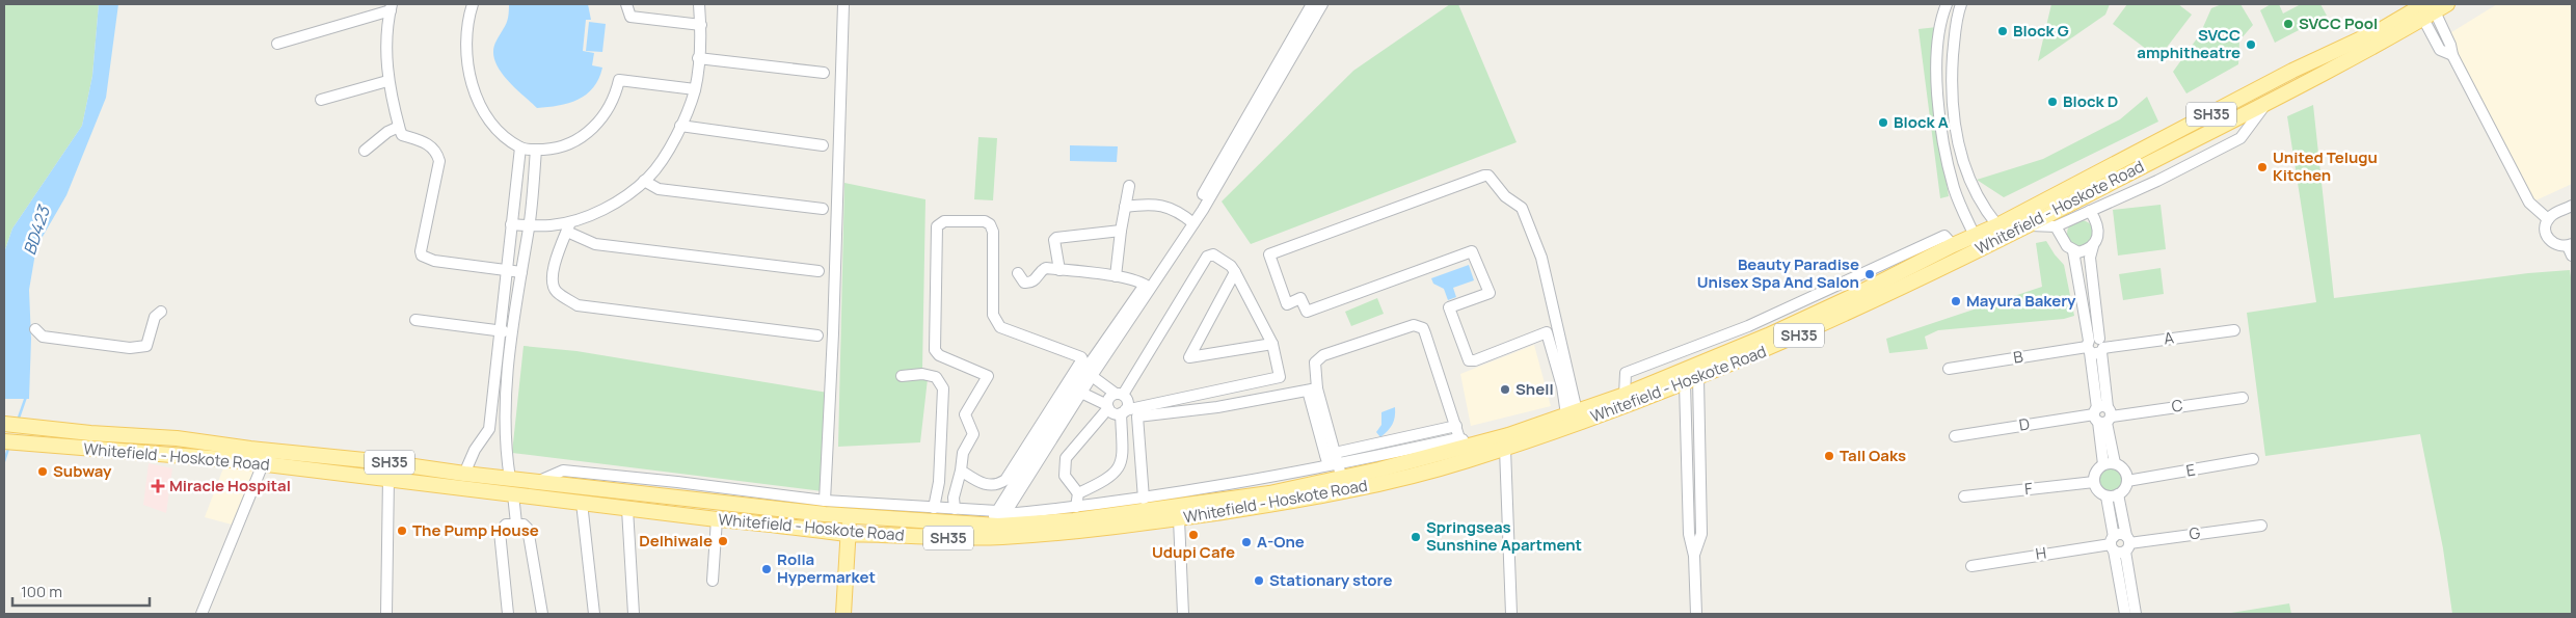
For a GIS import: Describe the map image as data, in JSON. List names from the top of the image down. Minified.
{"streets":{"main road":["SH35","Whitefield - Hoskote Road"],"street":["A","B","C","D","E","F","G","H"]},"crossings":[["A","B"],["C","D"],["E","F"],["G","H"]],"water":["BD423"],"places":{"other":["SVCC Pool","Block G","SVCC amphitheatre","Block D","Block A","United Telugu Kitchen","Beauty Paradise Unisex Spa And Salon","Mayura Bakery","Shell","Tall Oaks","Subway","The Pump House","Udupi Cafe","Springseas Sunshine Apartment","Delhiwale","A-One","Rolla Hypermarket","Stationary store"],"health":["Miracle Hospital"]},"scale_bar":"100 m"}
